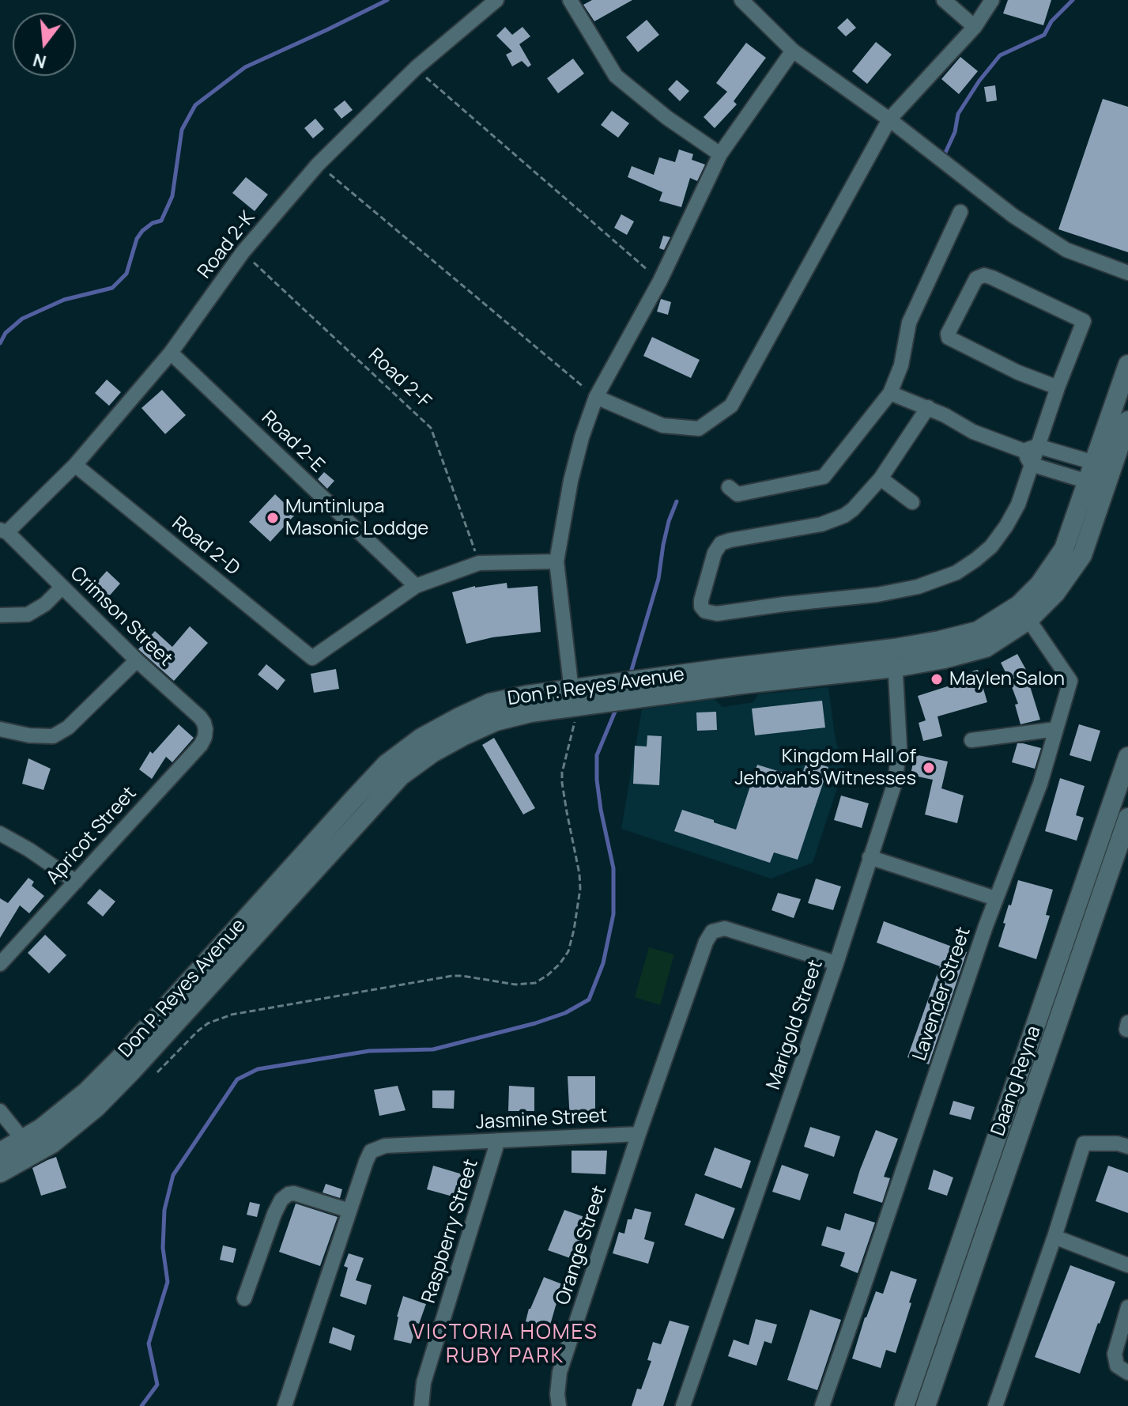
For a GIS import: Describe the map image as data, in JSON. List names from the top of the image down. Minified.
{"streets":{"street":["Road 2-K","Road 2-E","Road 2-D","Crimson Street","Don P. Reyes Avenue","Apricot Street","Lavender Street","Marigold Street","Daang Reyna","Jasmine Street","Raspberry Street","Orange Street"],"path":["Road 2-F"]},"crossings":[["Road 2-K","Road 2-F"],["Road 2-K","Road 2-E"],["Road 2-K","Road 2-D"],["Road 2-K","Crimson Street"],["Road 2-E","Road 2-D"],["Crimson Street","Apricot Street"],["Don P. Reyes Avenue","Lavender Street"],["Don P. Reyes Avenue","Marigold Street"],["Jasmine Street","Raspberry Street"],["Jasmine Street","Orange Street"]],"districts":["VICTORIA HOMES RUBY PARK"],"places":["Muntinlupa Masonic Loddge","Maylen Salon","Kingdom Hall of Jehovah's Witnesses"],"north":"bottom"}
